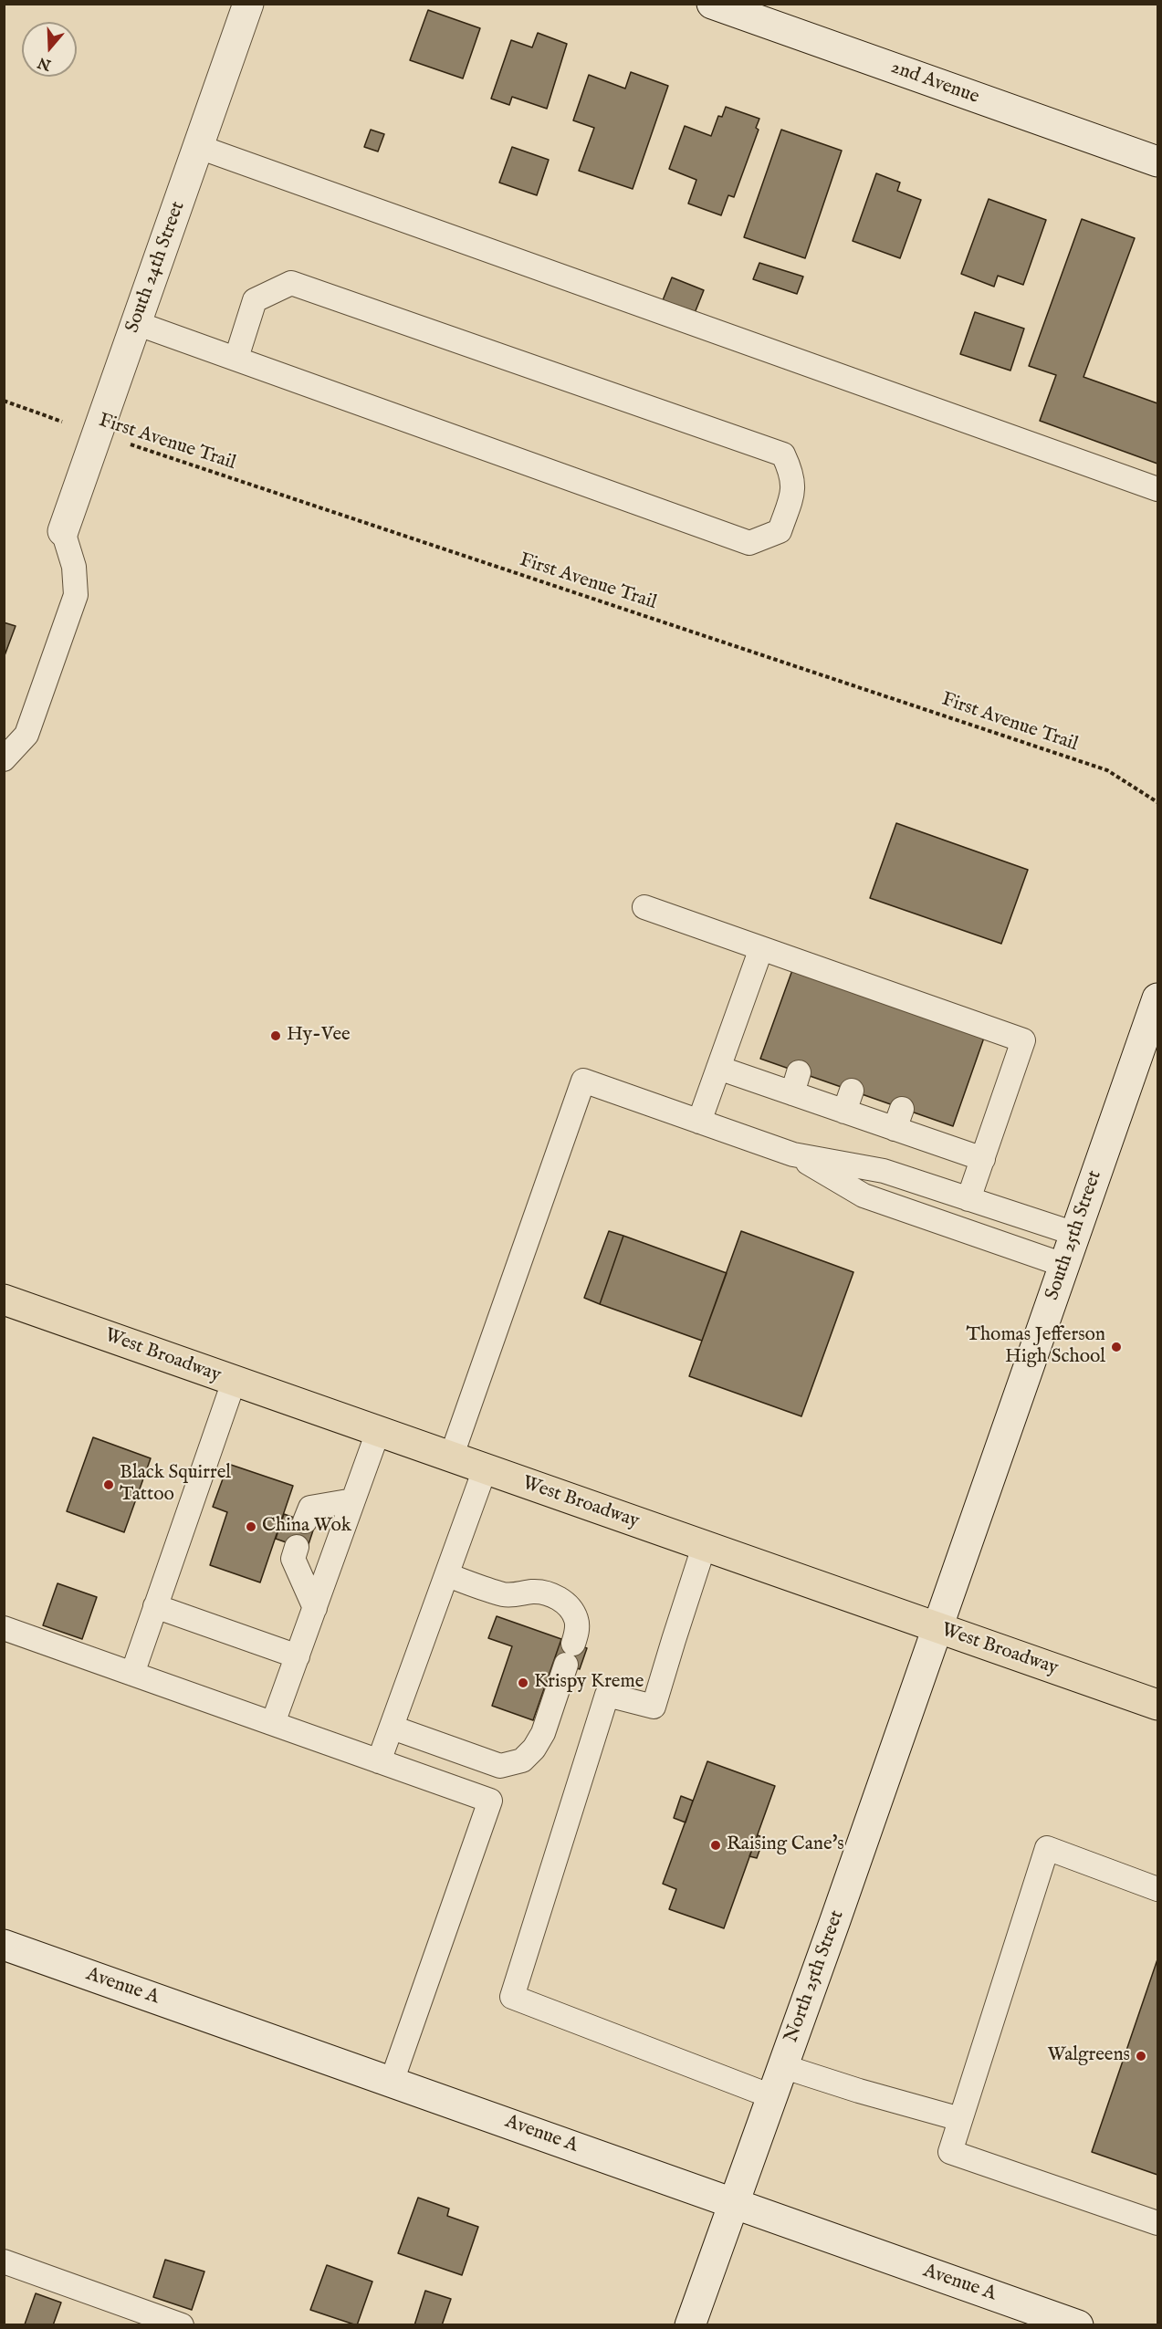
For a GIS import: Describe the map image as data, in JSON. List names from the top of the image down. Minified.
{"streets":{"main road":["West Broadway"],"street":["2nd Avenue","South 24th Street","South 25th Street","North 25th Street","Avenue A"],"path":["First Avenue Trail"]},"crossings":[["South 24th Street","First Avenue Trail"],["South 25th Street","West Broadway"],["South 25th Street","North 25th Street"],["West Broadway","North 25th Street"],["North 25th Street","Avenue A"]],"places":["Hy-Vee","Thomas Jefferson High School","Black Squirrel Tattoo","China Wok","Krispy Kreme","Raising Cane's","Walgreens"],"north":"bottom"}
